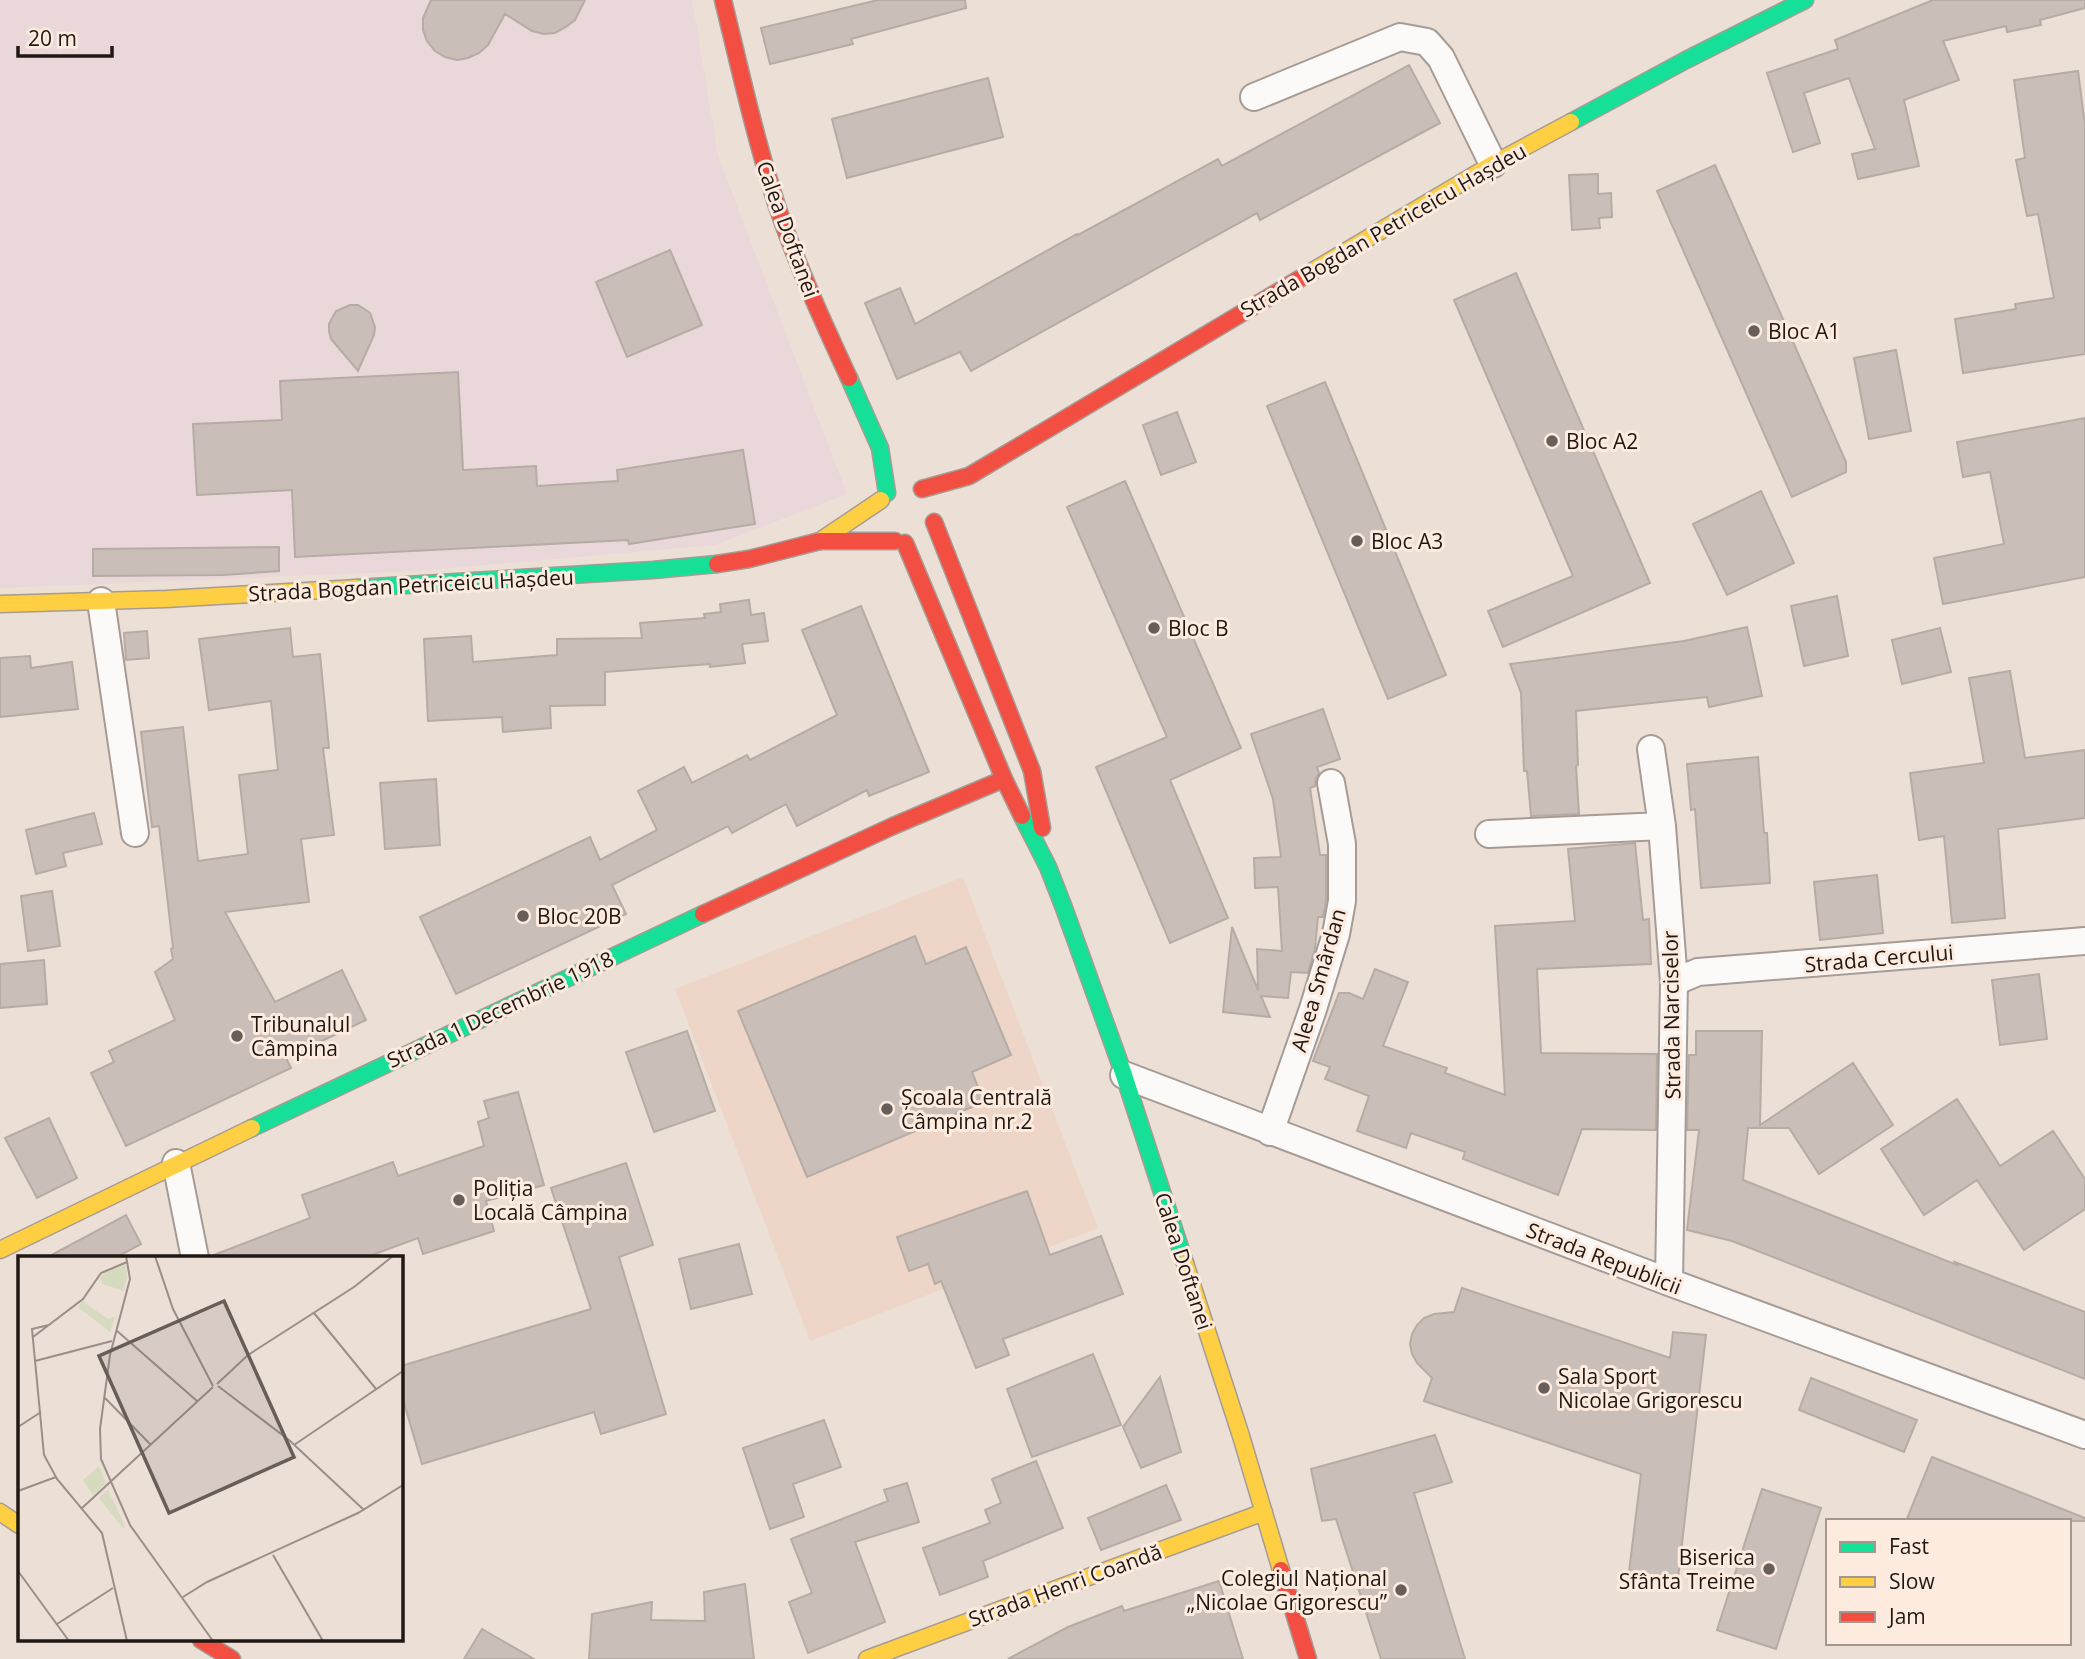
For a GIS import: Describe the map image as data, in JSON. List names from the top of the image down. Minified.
{"streets":{"street":["Calea Doftanei","Strada Bogdan Petriceicu Hașdeu","Strada Cercului","Aleea Smârdan","Strada 1 Decembrie 1918","Strada Narciselor","Strada Republicii","Strada Henri Coandă"]},"crossings":[["Calea Doftanei","Strada Bogdan Petriceicu Hașdeu"],["Calea Doftanei","Strada 1 Decembrie 1918"],["Calea Doftanei","Strada Republicii"],["Calea Doftanei","Strada Henri Coandă"],["Strada Cercului","Strada Narciselor"],["Aleea Smârdan","Strada Republicii"],["Strada Narciselor","Strada Republicii"]],"places":["Bloc A1","Bloc A2","Bloc A3","Bloc B","Bloc 20B","Tribunalul Câmpina","Școala Centrală Câmpina nr.2","Poliția Locală Câmpina","Sala Sport Nicolae Grigorescu","Biserica Sfânta Treime","Colegiul Național „Nicolae Grigorescu”"],"legend":["Fast","Slow","Jam"],"scale_bar":"20 m"}
